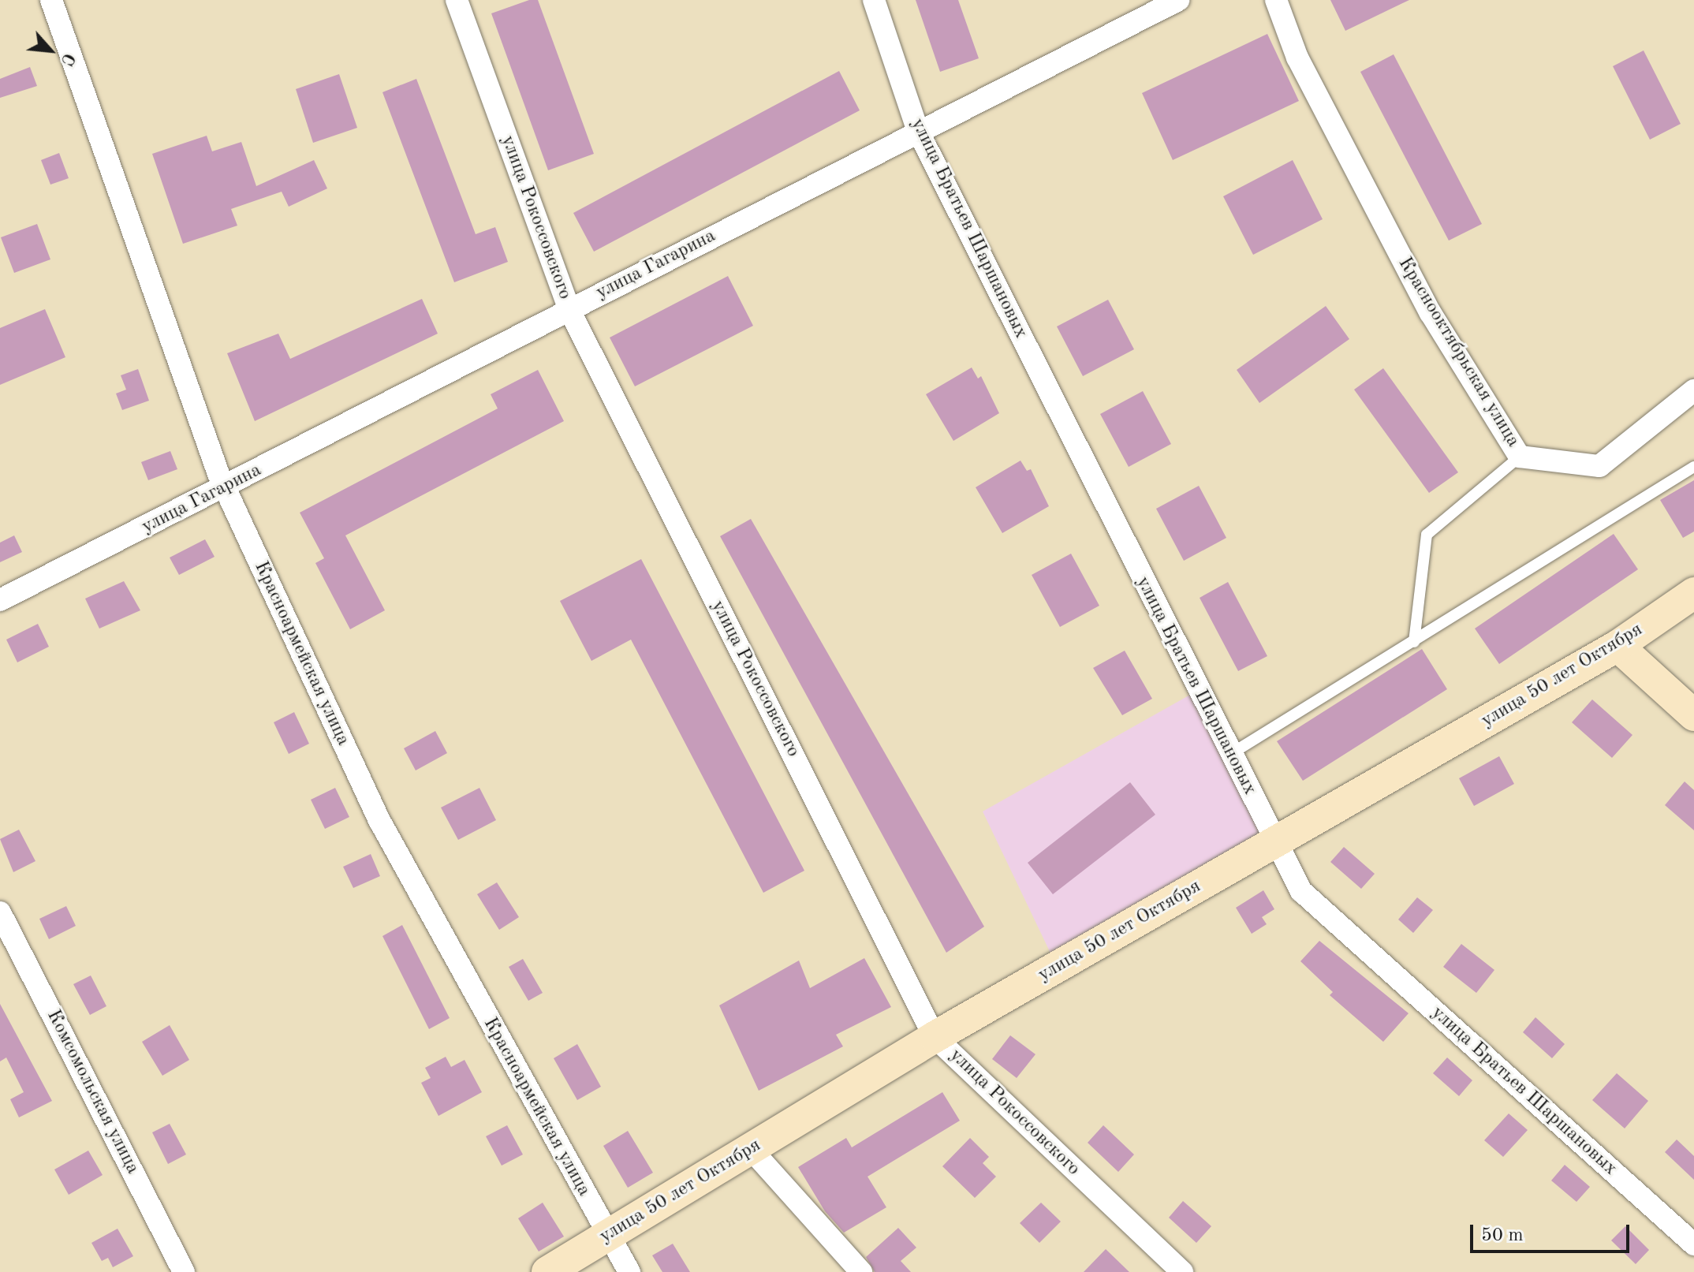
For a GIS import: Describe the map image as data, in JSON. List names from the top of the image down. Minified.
{"streets":{"street":["улица Рокоссовского","улица Братьев Шаршановых","улица Гагарина","Краснооктябрьская улица","Красноармейская улица","улица 50 лет Октября","Комсомольская улица"]},"crossings":[["улица Рокоссовского","улица Гагарина"],["улица Рокоссовского","улица 50 лет Октября"],["улица Братьев Шаршановых","улица Гагарина"],["улица Братьев Шаршановых","улица 50 лет Октября"],["улица Гагарина","Красноармейская улица"],["Красноармейская улица","улица 50 лет Октября"]],"scale_bar":"50 m","north":"bottom right"}
